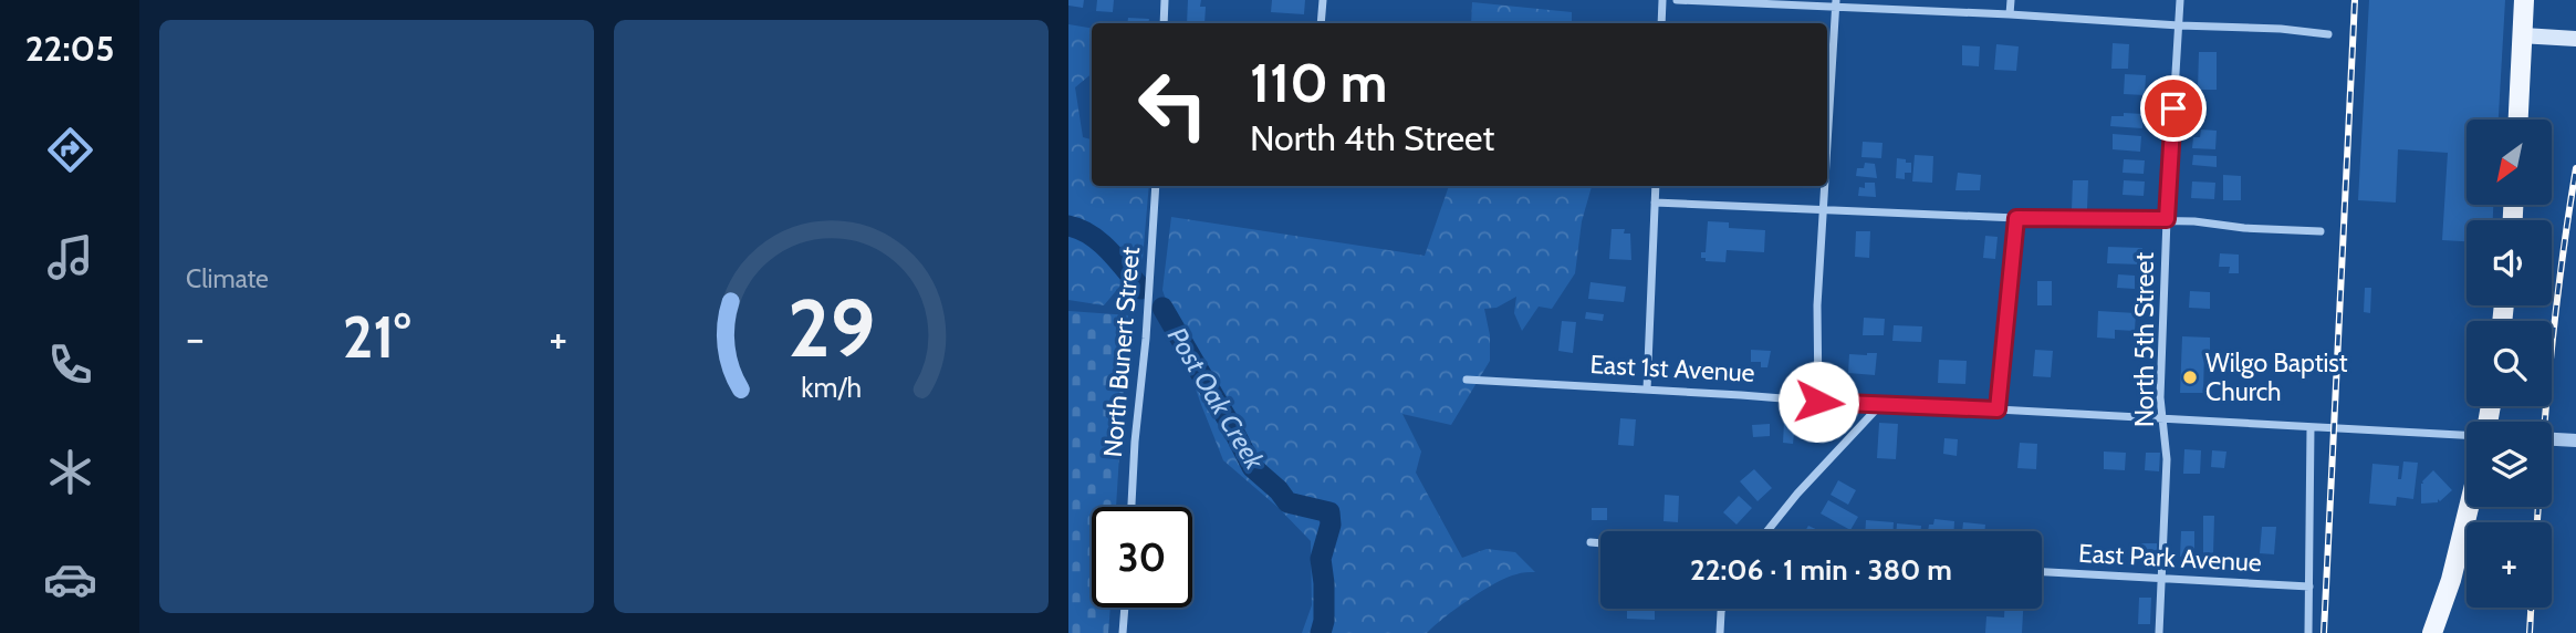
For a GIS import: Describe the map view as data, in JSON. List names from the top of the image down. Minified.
{"streets":{"street":["North 5th Street","North Bunert Street","East 1st Avenue","East Park Avenue"]},"crossings":[["North 5th Street","East 1st Avenue"],["North 5th Street","East Park Avenue"]],"water":["Post Oak Creek"],"places":["Wilgo Baptist Church"],"north":"bottom left","page":{"tabs":"22:05","tile":"Climate","turn":["110 m","North 4th Street"],"map_buttons":"+","heat":["−","21°","+"],"limit":"30","trip":"22:06 · 1 min · 380 m","gauge":["29","km/h"]}}
